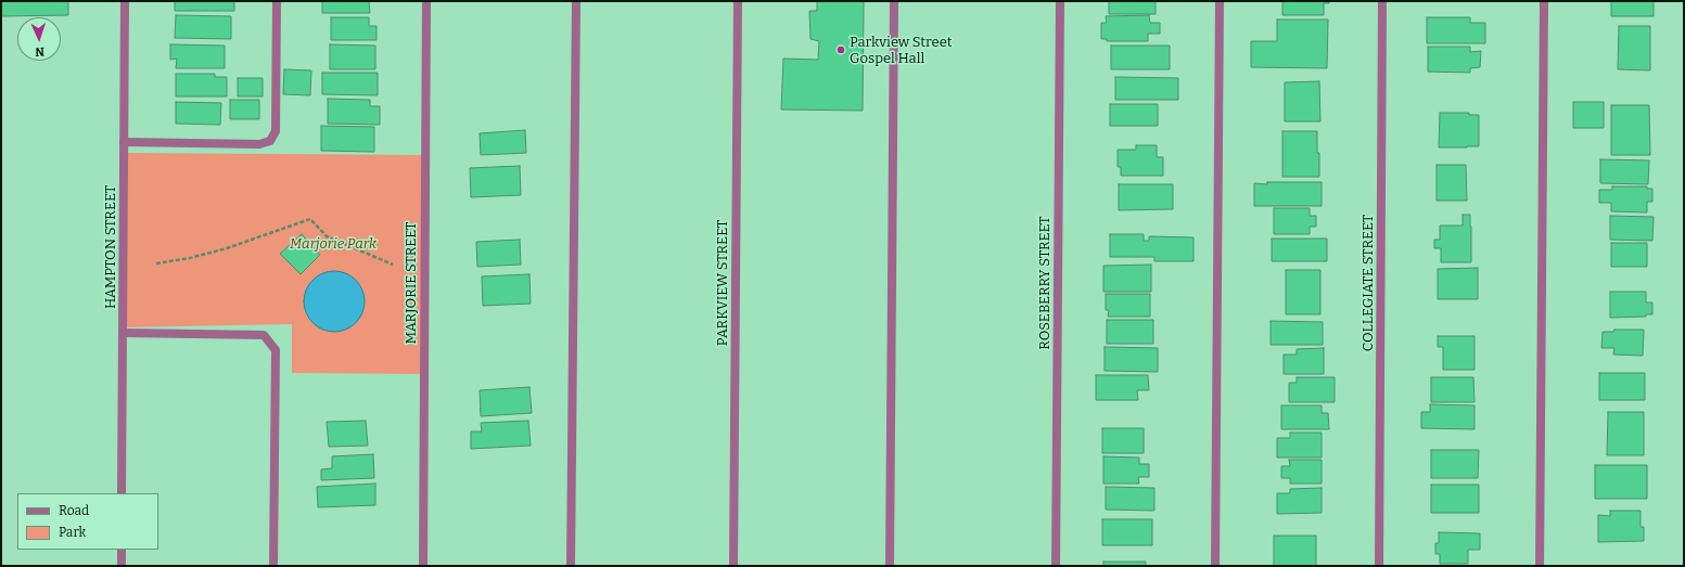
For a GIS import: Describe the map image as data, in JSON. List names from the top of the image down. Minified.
{"streets":{"street":["HAMPTON STREET","MARJORIE STREET","PARKVIEW STREET","ROSEBERRY STREET","COLLEGIATE STREET"]},"parks":["Marjorie Park"],"places":["Parkview Street Gospel Hall"],"legend":["Road","Park"],"north":"bottom"}
